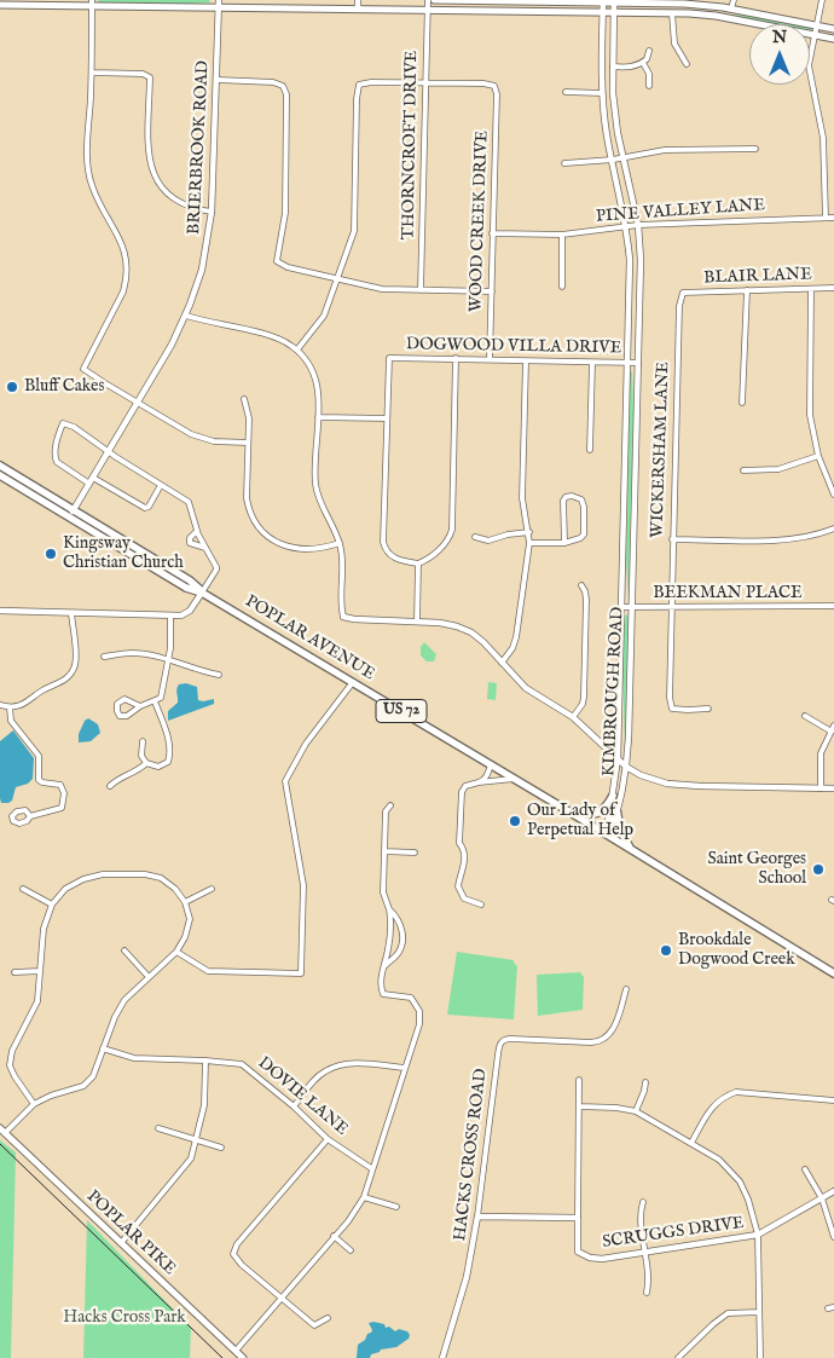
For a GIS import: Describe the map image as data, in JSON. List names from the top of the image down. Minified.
{"streets":{"main road":["POPLAR AVENUE","US 72","POPLAR PIKE"],"street":["THORNCROFT DRIVE","BRIERBROOK ROAD","PINE VALLEY LANE","WOOD CREEK DRIVE","BLAIR LANE","DOGWOOD VILLA DRIVE","WICKERSHAM LANE","BEEKMAN PLACE","KIMBROUGH ROAD","DOVIE LANE","HACKS CROSS ROAD","SCRUGGS DRIVE"]},"crossings":[["THORNCROFT DRIVE","WOOD CREEK DRIVE"],["BRIERBROOK ROAD","POPLAR AVENUE"],["PINE VALLEY LANE","WOOD CREEK DRIVE"],["PINE VALLEY LANE","KIMBROUGH ROAD"],["WOOD CREEK DRIVE","DOGWOOD VILLA DRIVE"],["BLAIR LANE","WICKERSHAM LANE"],["DOGWOOD VILLA DRIVE","KIMBROUGH ROAD"],["WICKERSHAM LANE","BEEKMAN PLACE"],["BEEKMAN PLACE","KIMBROUGH ROAD"],["POPLAR AVENUE","KIMBROUGH ROAD"]],"parks":["Hacks Cross Park"],"places":["Bluff Cakes","Kingsway Christian Church","Our Lady of Perpetual Help","Saint Georges School","Brookdale Dogwood Creek"],"north":"top"}
